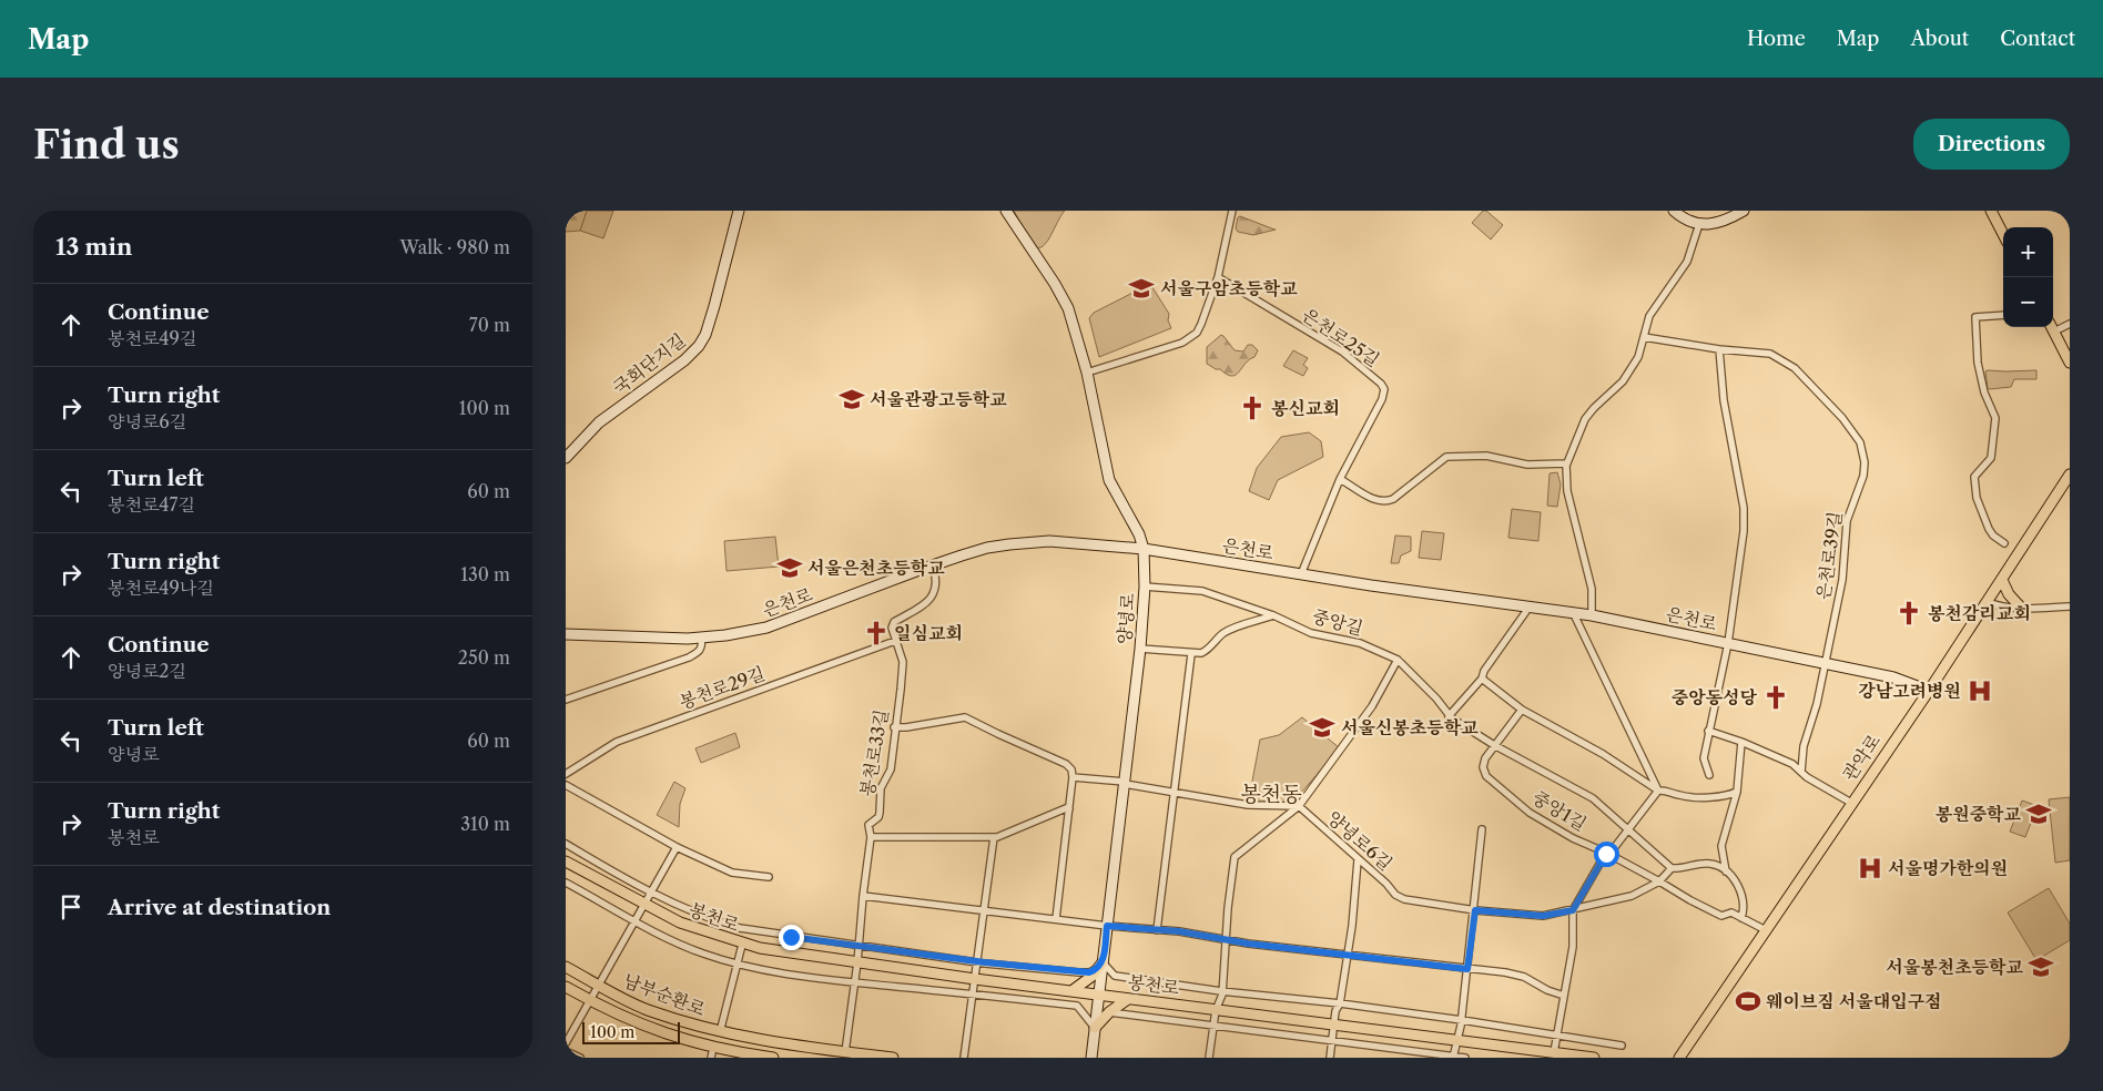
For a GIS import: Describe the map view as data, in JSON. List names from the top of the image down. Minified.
{"streets":{"main road":["국회단지길","은천로","양녕로","관악로","봉천로","남부순환로"],"street":["은천로25길","은천로39길","중앙길","봉천로29길","봉천로33길","중앙1길","양녕로6길"]},"crossings":[["은천로25길","은천로"],["은천로","은천로39길"],["은천로","양녕로"],["은천로","관악로"],["양녕로","중앙길"],["양녕로","봉천로"],["중앙길","중앙1길"],["중앙길","양녕로6길"],["봉천로29길","봉천로33길"],["봉천로33길","봉천로"],["중앙1길","양녕로6길"],["봉천로","남부순환로"]],"districts":["봉천동"],"places":{"school or university":["서울구암초등학교","서울관광고등학교","서울은천초등학교","서울신봉초등학교","봉원중학교","서울봉천초등학교"],"church":["봉신교회","봉천감리교회","일심교회","중앙동성당"],"hospital":["강남고려병원","서울명가한의원"],"sports":["웨이브짐 서울대입구점"]},"scale_bar":"100 m","page":{"header":"Map","nav":["Home","Map","About","Contact"],"buttons":"Directions","title":"Find us","heading":["13 min","Walk · 980 m"],"map_buttons":["+","−"],"list":[["Continue","봉천로49길","70 m"],["Turn right","양녕로6길","100 m"],["Turn left","봉천로47길","60 m"],["Turn right","봉천로49나길","130 m"],["Continue","양녕로2길","250 m"],["Turn left","양녕로","60 m"],["Turn right","봉천로","310 m"],"Arrive at destination"],"scale":"100 m"}}
